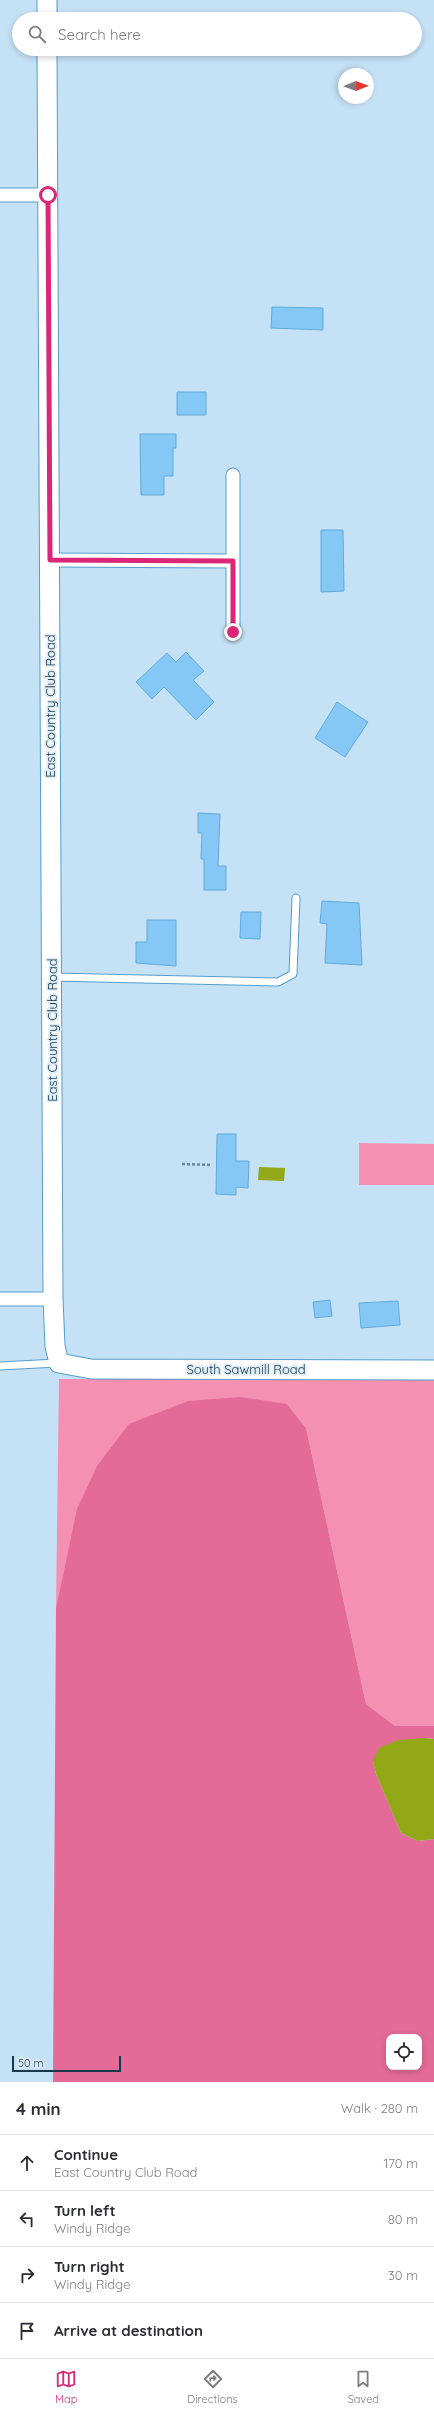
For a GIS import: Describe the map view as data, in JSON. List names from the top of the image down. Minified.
{"streets":{"street":["East Country Club Road","South Sawmill Road"]},"crossings":[["East Country Club Road","South Sawmill Road"]],"scale_bar":"50 m","north":"right","page":{"search":"Search here","scale":"50 m","heading":["4 min","Walk · 280 m"],"list":[["Continue","East Country Club Road","170 m"],["Turn left","Windy Ridge","80 m"],["Turn right","Windy Ridge","30 m"],"Arrive at destination"],"nav":["Map","Directions","Saved"]}}
